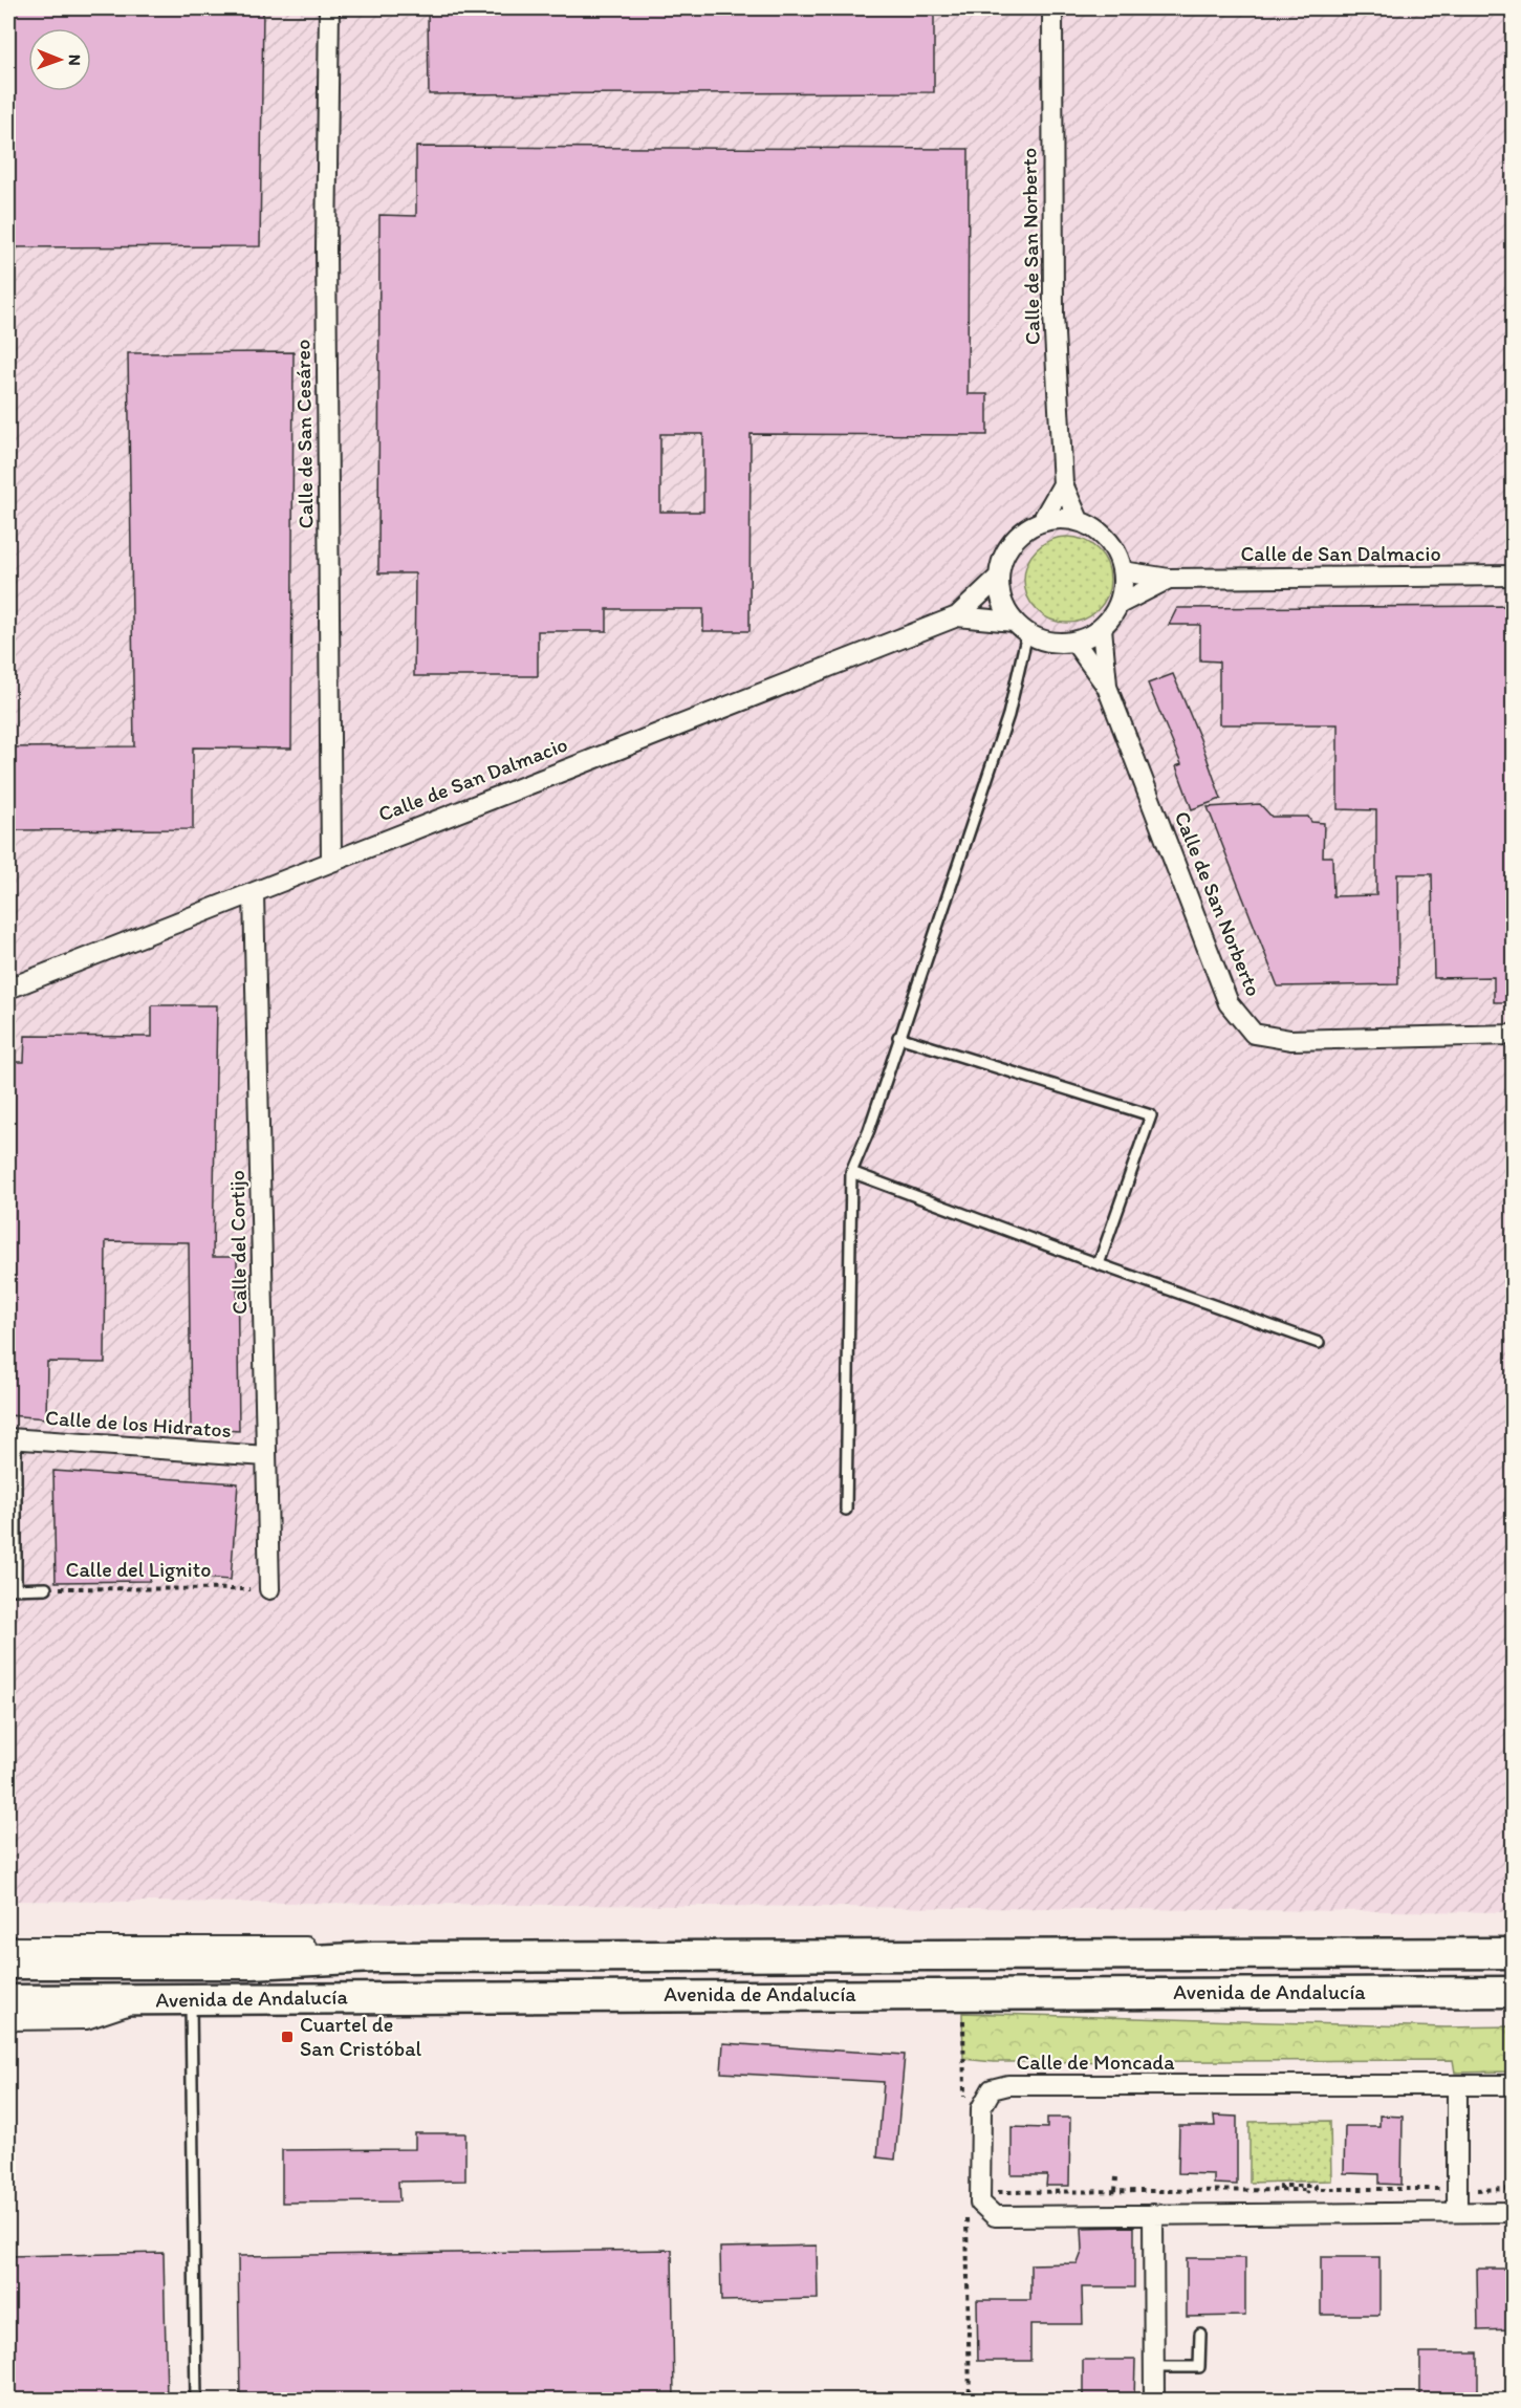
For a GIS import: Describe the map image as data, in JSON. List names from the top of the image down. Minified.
{"streets":{"main road":["Avenida de Andalucía"],"street":["Calle de San Norberto","Calle de San Cesáreo","Calle de San Dalmacio","Calle del Cortijo","Calle de los Hidratos","Calle de Moncada"],"lane":["Calle del Lignito"]},"crossings":[["Calle de San Norberto","Calle de San Dalmacio"],["Calle de San Cesáreo","Calle de San Dalmacio"],["Calle de San Dalmacio","Calle del Cortijo"],["Calle del Cortijo","Calle de los Hidratos"],["Calle del Cortijo","Calle del Lignito"]],"places":{"transit":["Cuartel de San Cristóbal"]},"north":"right"}
